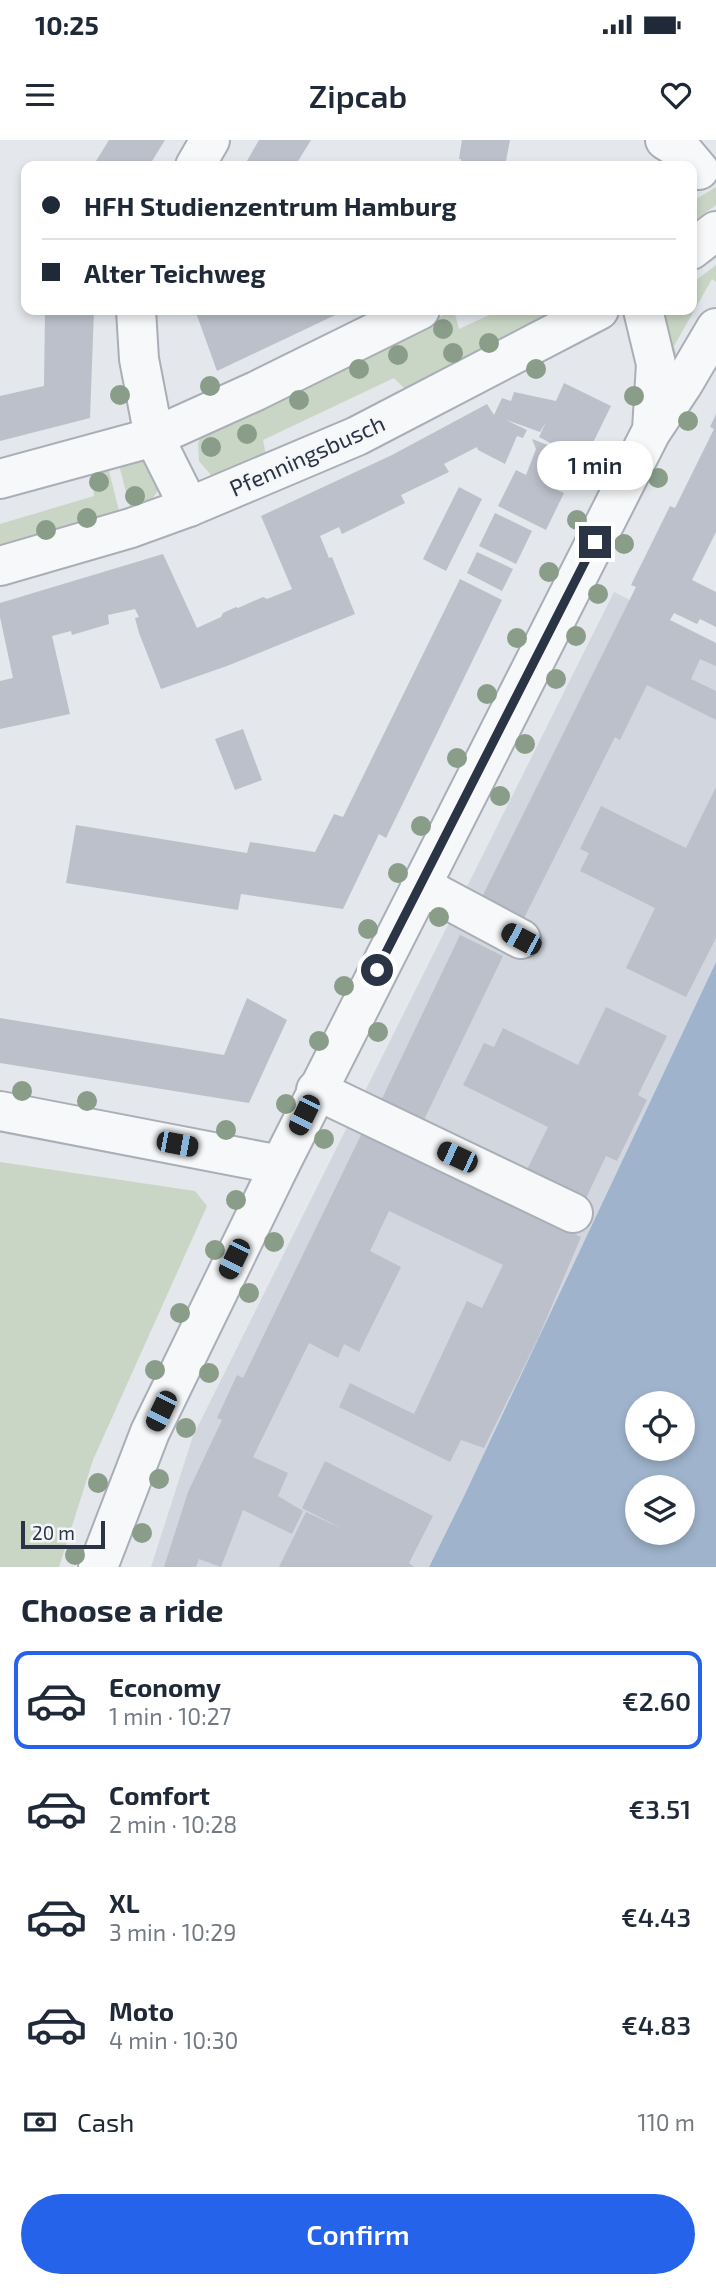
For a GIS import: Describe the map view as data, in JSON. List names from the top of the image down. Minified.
{"streets":{"street":["Pfenningsbusch"]},"scale_bar":"20 m","page":{"status":"10:25","header":"Zipcab","banner":["HFH Studienzentrum Hamburg","Alter Teichweg"],"bubble":"1 min","scale":"20 m","heading":"Choose a ride","list":[{"name":"Economy","note":"1 min · 10:27","value":"€2.60"},{"name":"Comfort","note":"2 min · 10:28","value":"€3.51"},{"name":"XL","note":"3 min · 10:29","value":"€4.43"},{"name":"Moto","note":"4 min · 10:30","value":"€4.83"}],"pay":["Cash","110 m"],"buttons":"Confirm"}}
